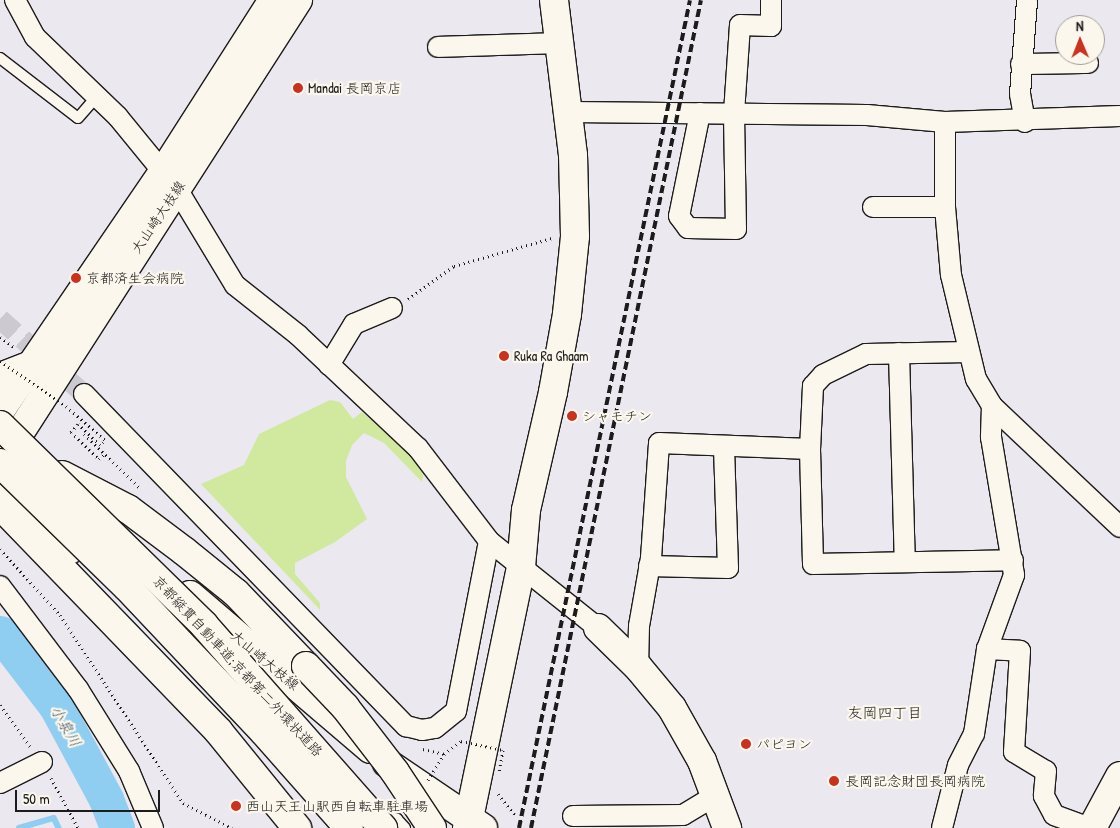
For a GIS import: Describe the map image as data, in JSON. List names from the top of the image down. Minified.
{"streets":{"main road":["大山崎大枝線","京都縦貫自動車道;京都第二外環状道路"]},"crossings":[["大山崎大枝線","京都縦貫自動車道;京都第二外環状道路"]],"districts":["友岡四丁目"],"water":["小泉川"],"places":["Mandai 長岡京店","京都済生会病院","Ruka Ra Ghaam","シャモチン","パピヨン","長岡記念財団長岡病院","西山天王山駅西自転車駐車場"],"scale_bar":"50 m","north":"top"}
